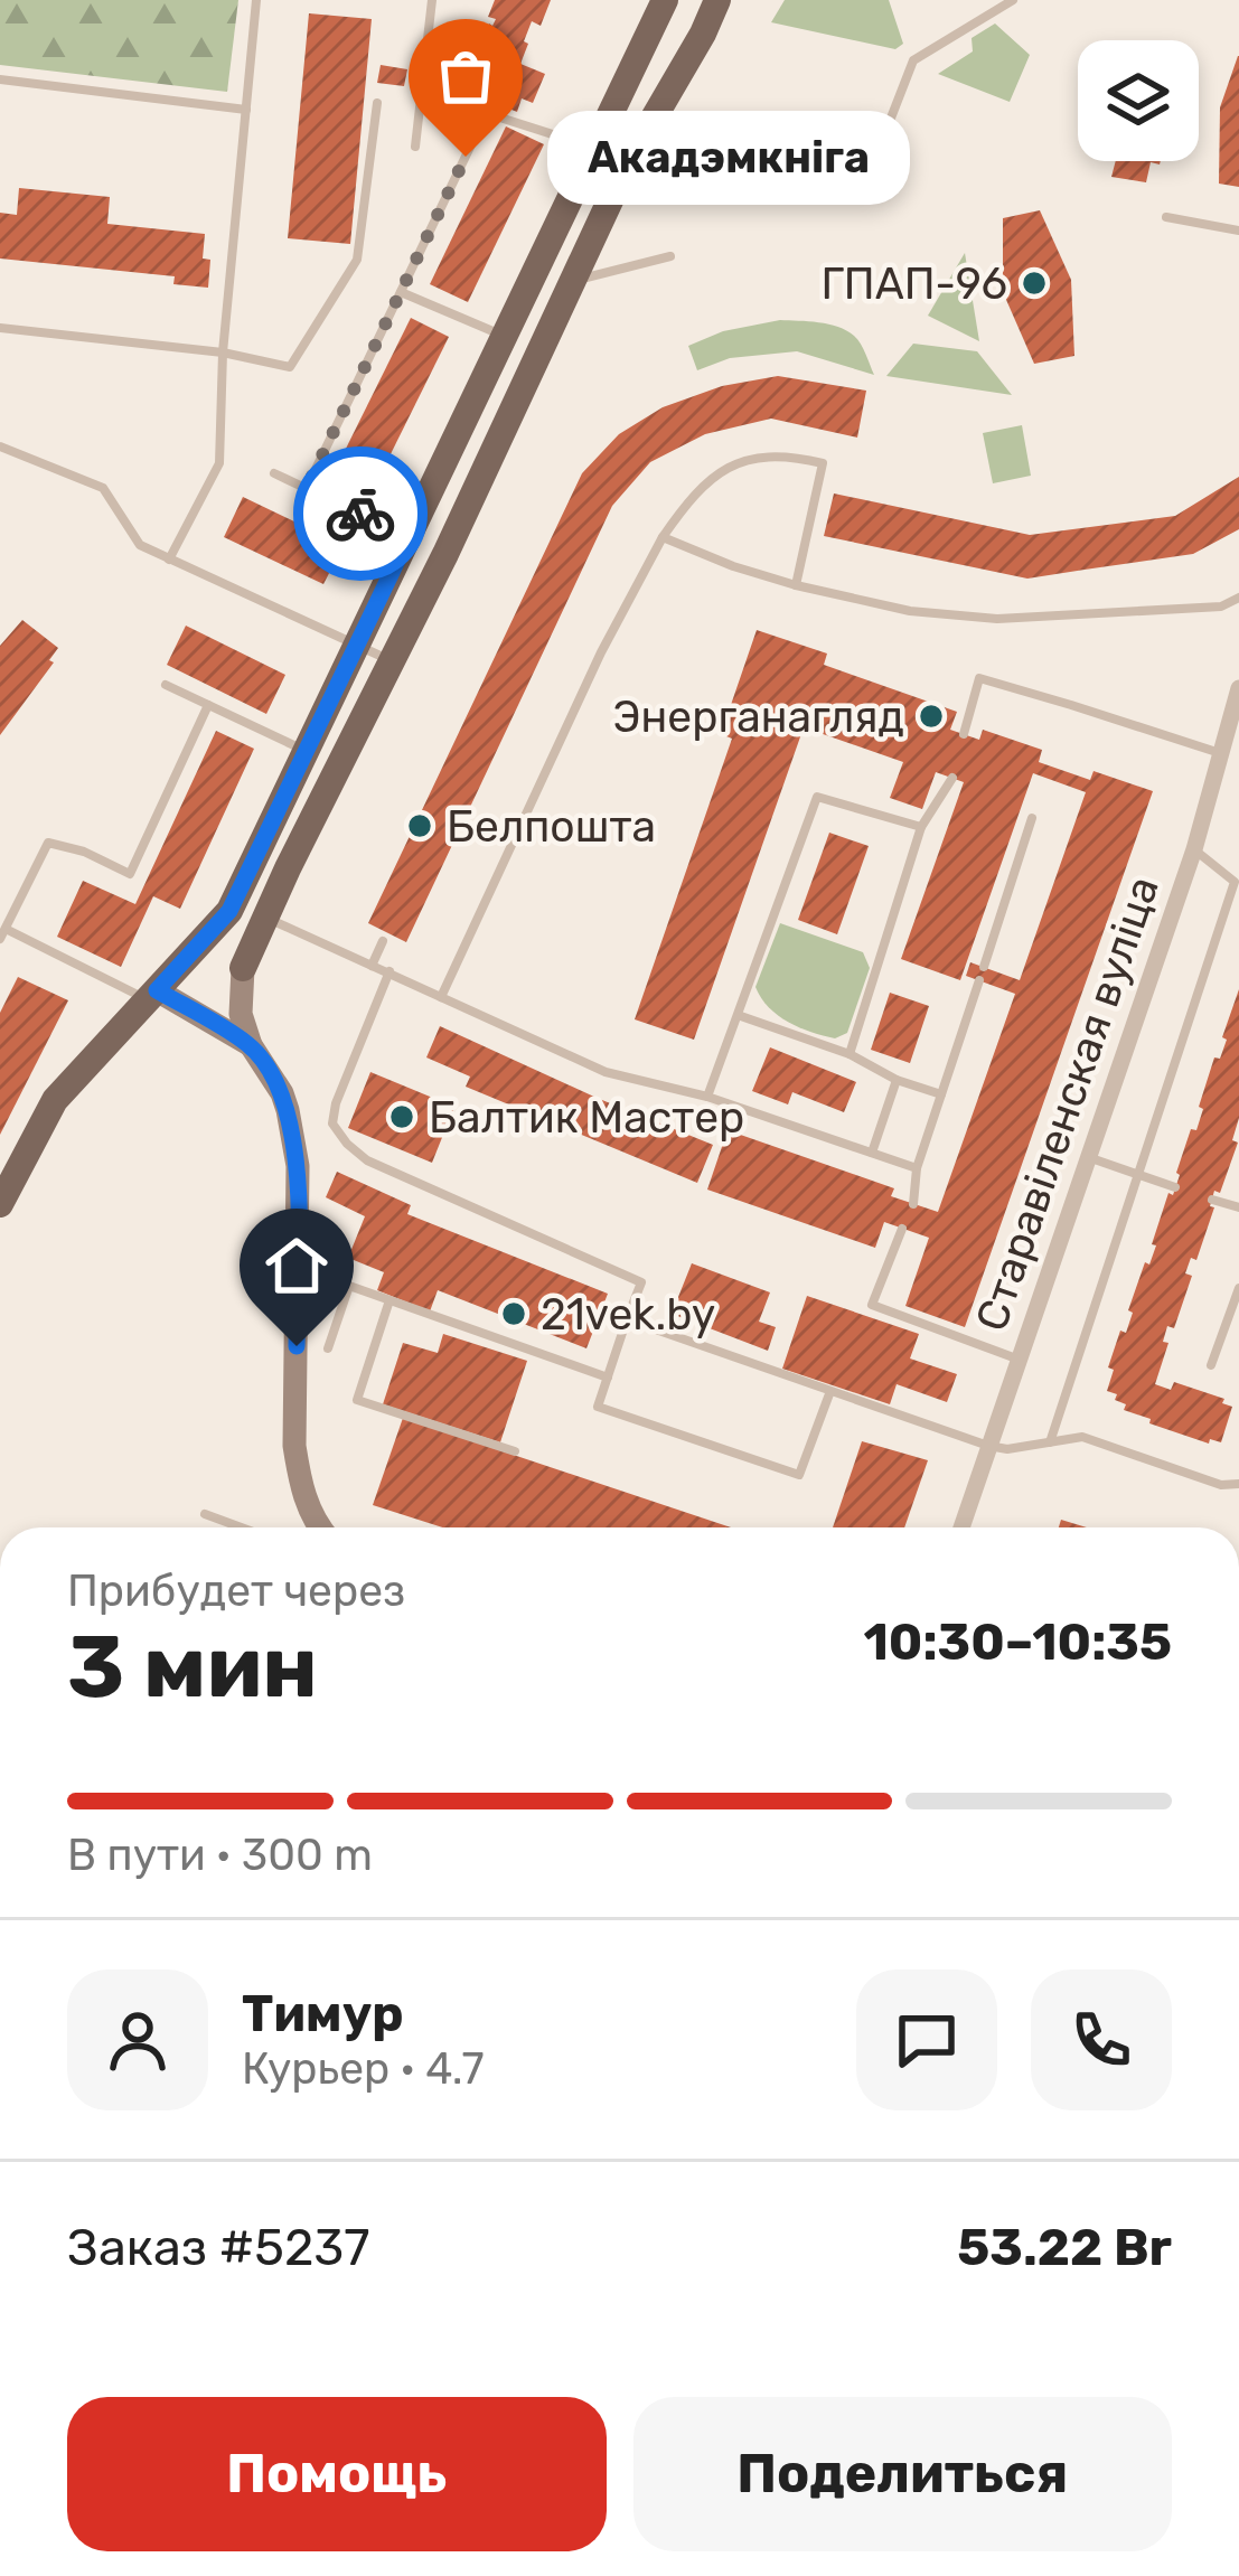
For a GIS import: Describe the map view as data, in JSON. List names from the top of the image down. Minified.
{"streets":{"street":["Старавіленская вуліца"]},"places":["Акадэмкніга","ГПАП-96","Энерганагляд","Белпошта","Балтик Мастер","21vek.by"],"page":{"bubble":"Акадэмкніга","heading":["3 мин","Прибудет через","10:30–10:35"],"panel":["Тимур","Курьер · 4.7","Заказ #5237","53.22 Br"],"bar":"В пути · 300 m","buttons":["Помощь","Поделиться"]}}
